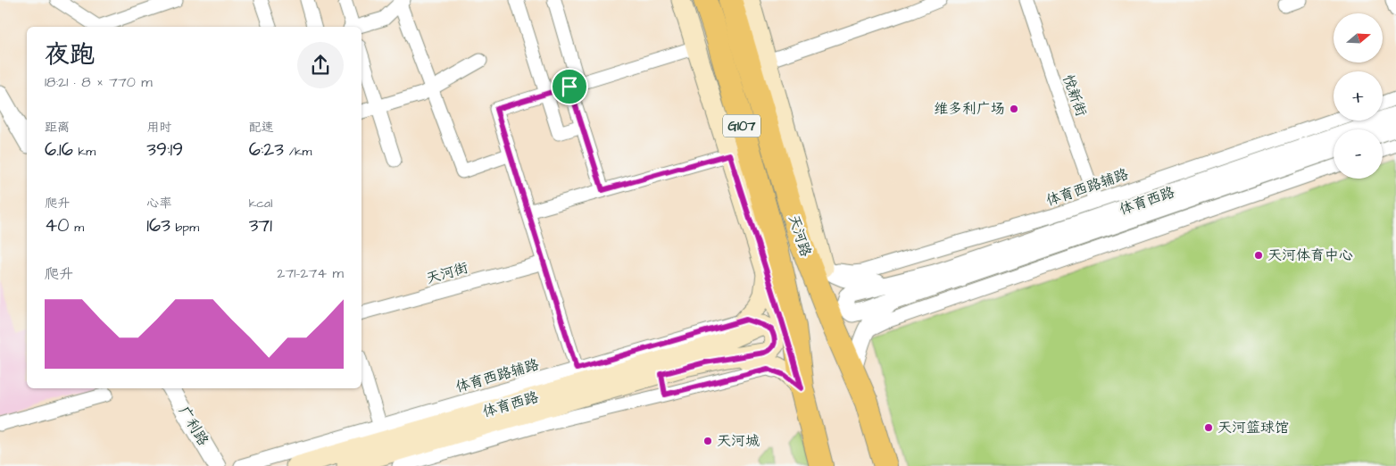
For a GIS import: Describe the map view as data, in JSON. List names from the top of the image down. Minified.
{"streets":{"highway":["G107","天河路"],"main road":["体育西路"],"street":["悦新街","体育西路辅路","天河街","广利路"]},"crossings":[["悦新街","体育西路辅路"],["体育西路辅路","体育西路"]],"places":["维多利广场","天河体育中心","天河篮球馆","天河城"],"north":"right","page":{"map_buttons":["+","−"],"heading":["夜跑","18:21 · 8 × 770 m"],"stats":[["距离","6.16 km"],["用时","39:19"],["配速","6:23 /km"],["爬升","40 m"],["心率","163 bpm"],["kcal","371"]],"chart":["爬升","271–274 m"]}}
